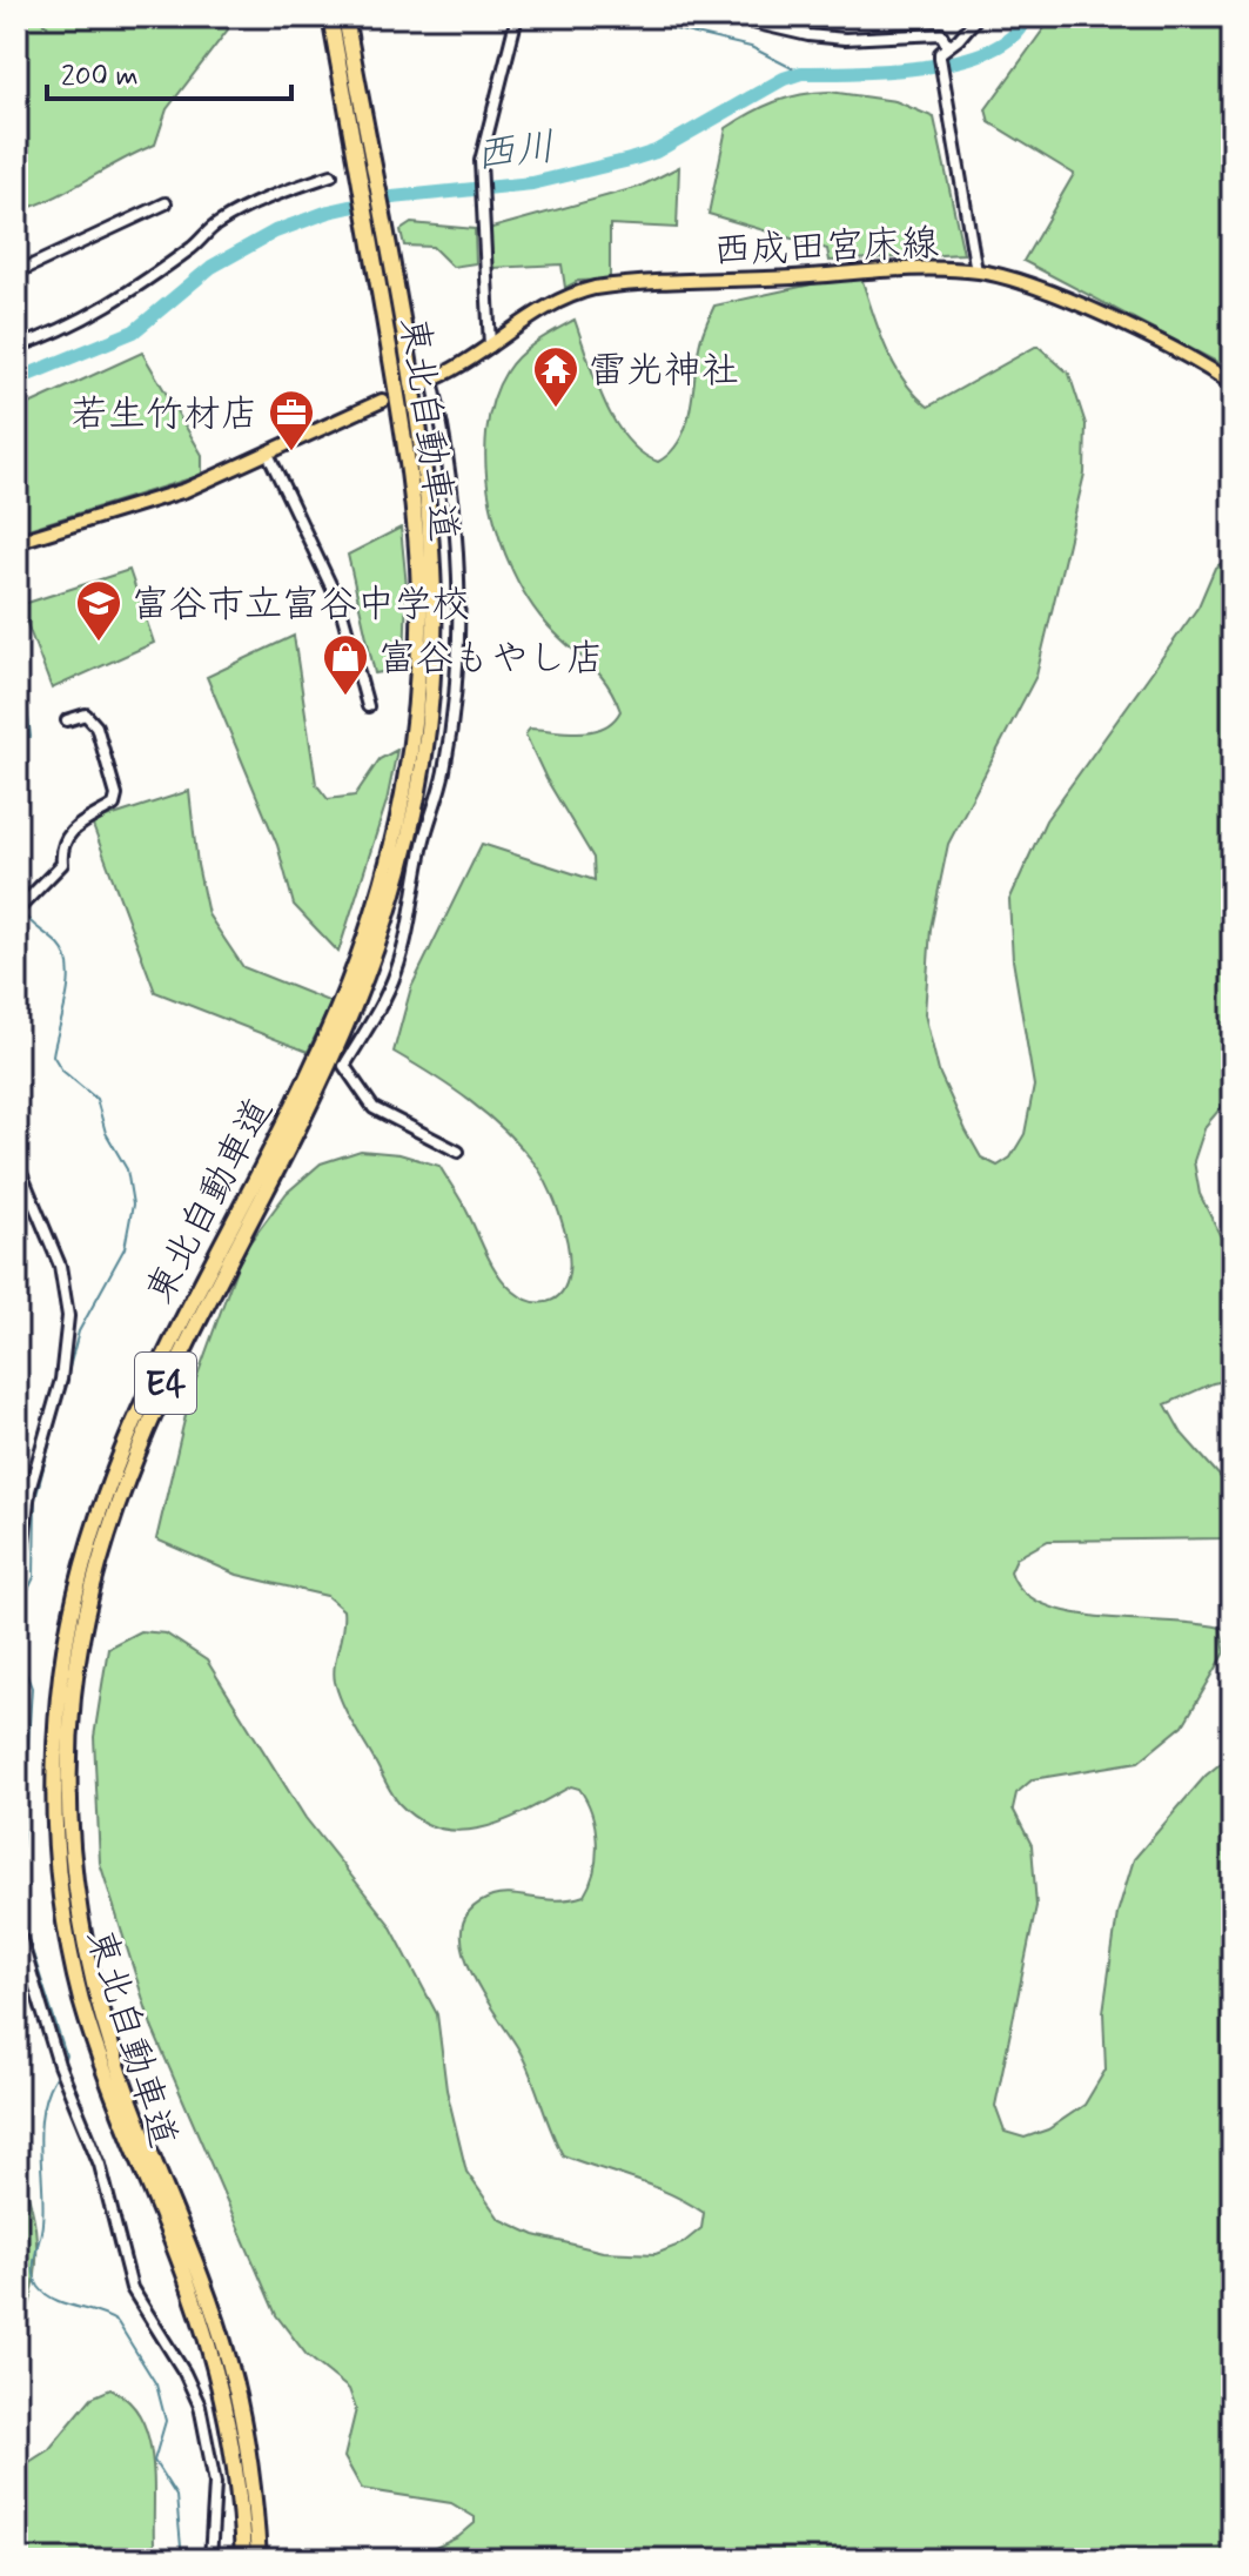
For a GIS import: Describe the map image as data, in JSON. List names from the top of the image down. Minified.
{"streets":{"highway":["東北自動車道","E4"],"main road":["西成田宮床線"]},"water":["西川"],"places":{"temple":["雷光神社"],"office":["若生竹材店"],"school or university":["富谷市立富谷中学校"],"shop":["富谷もやし店"]},"scale_bar":"200 m"}
